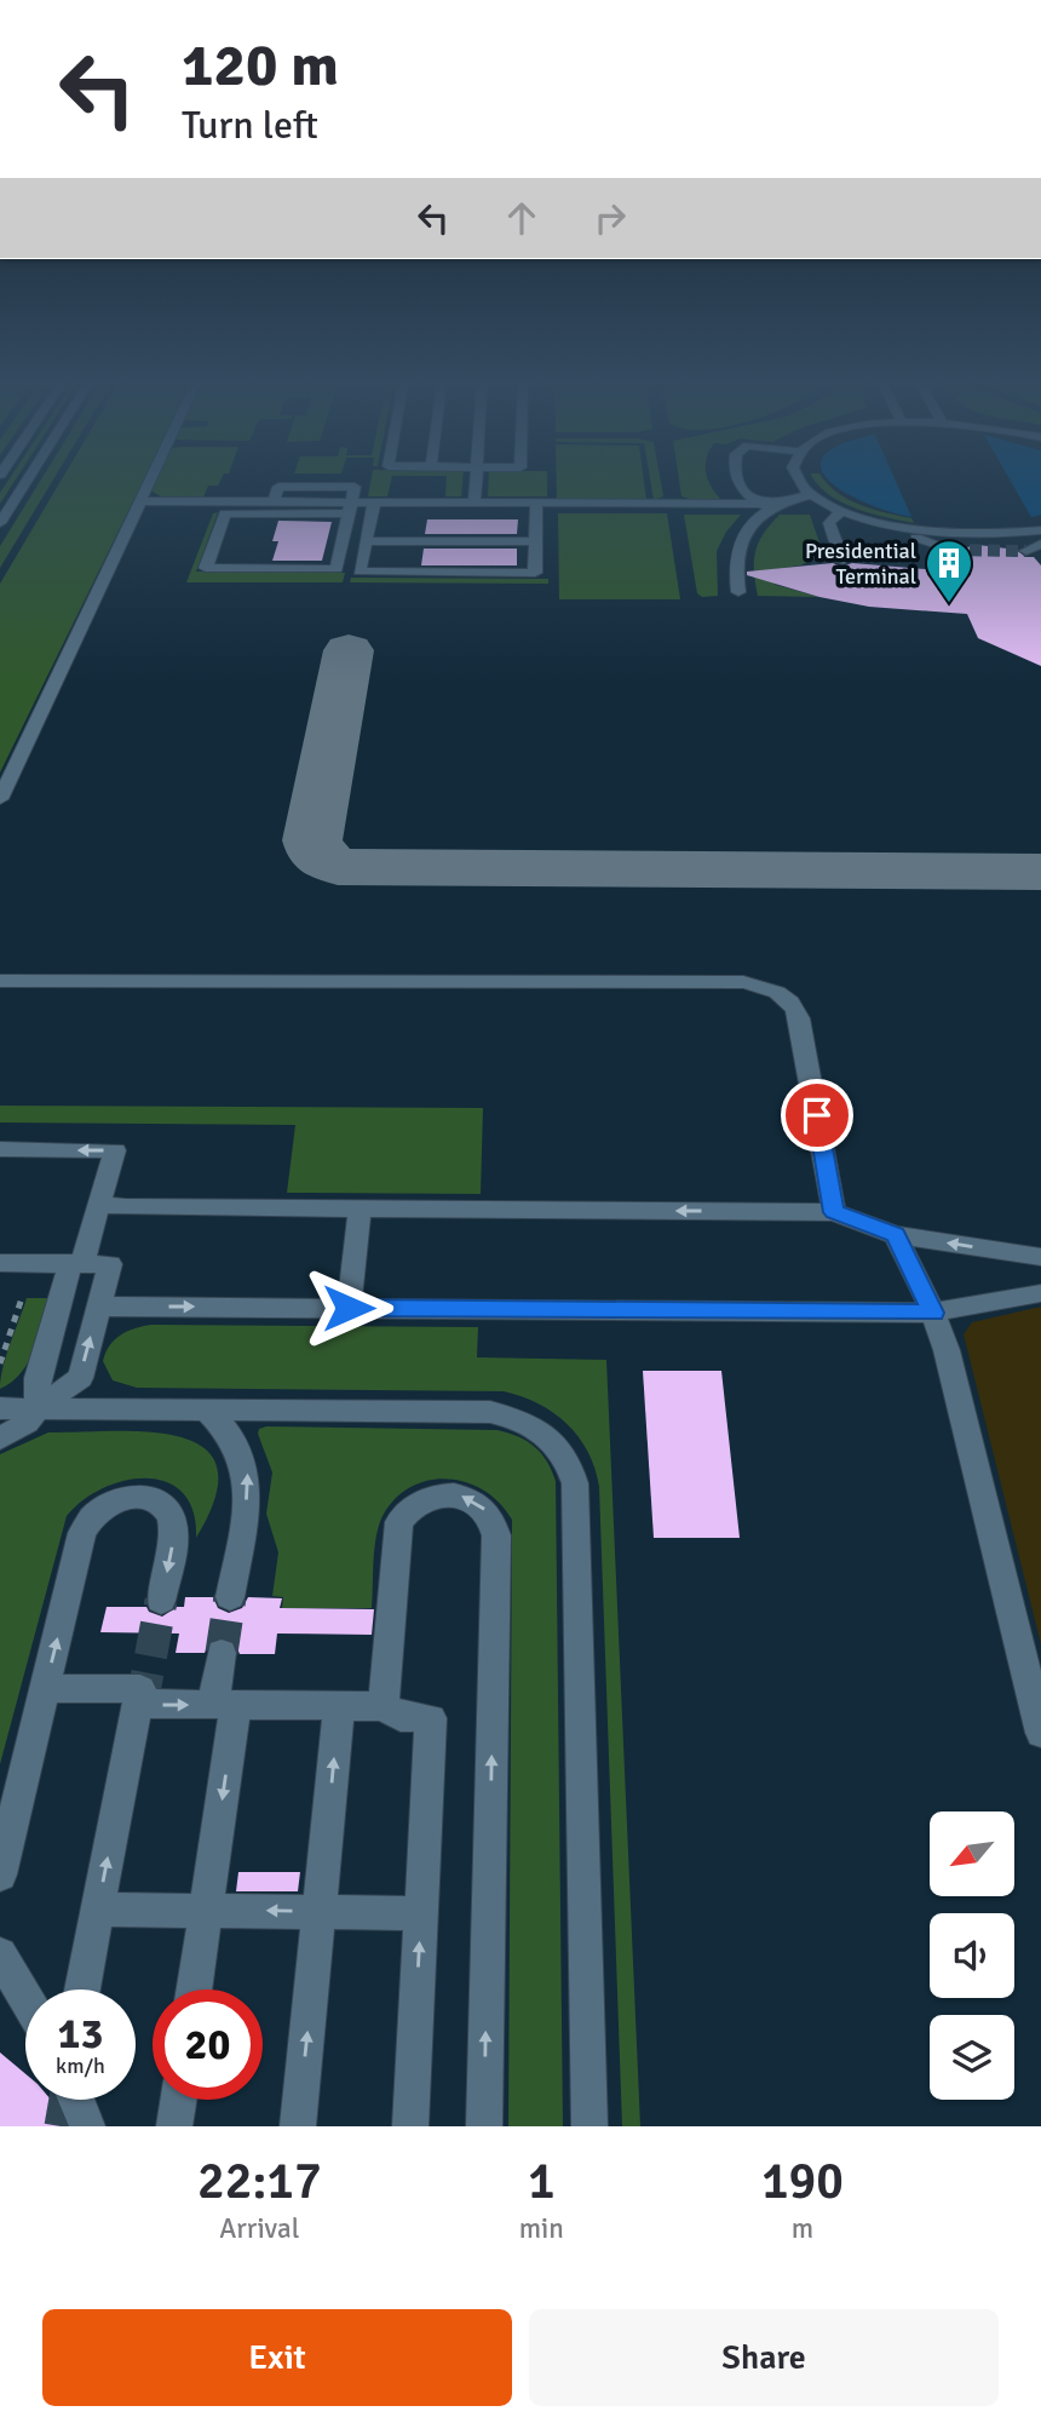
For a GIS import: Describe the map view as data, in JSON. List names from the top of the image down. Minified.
{"places":{"building":["Presidential Terminal"]},"north":"bottom left","page":{"turn":["120 m","Turn left"],"speed":"13 km/h","limit":"20","eta":["22:17","Arrival","1","min","190","m"],"buttons":["Exit","Share"]}}
